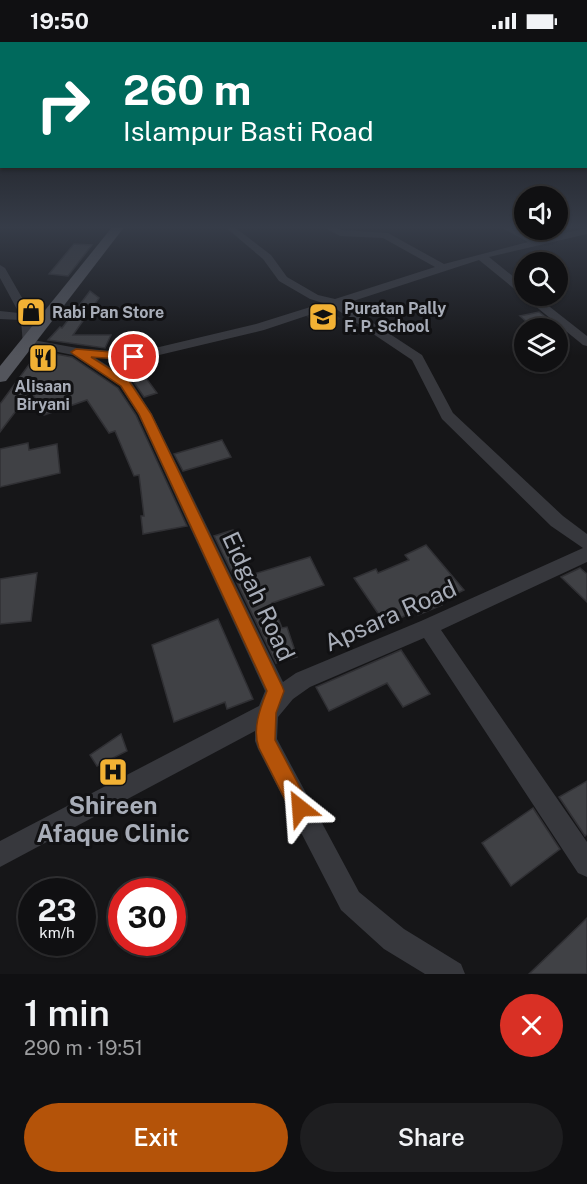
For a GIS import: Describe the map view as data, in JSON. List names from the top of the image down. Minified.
{"streets":{"street":["Eidgah Road","Apsara Road"]},"crossings":[["Eidgah Road","Apsara Road"]],"places":{"shop":["Rabi Pan Store"],"school or university":["Puratan Pally F. P. School"],"restaurant":["Alisaan Biryani"],"hospital":["Shireen Afaque Clinic"]},"page":{"status":"19:50","turn":["260 m","Islampur Basti Road"],"speed":"23 km/h","limit":"30","heading":["1 min","290 m · 19:51"],"buttons":["Exit","Share"]}}
